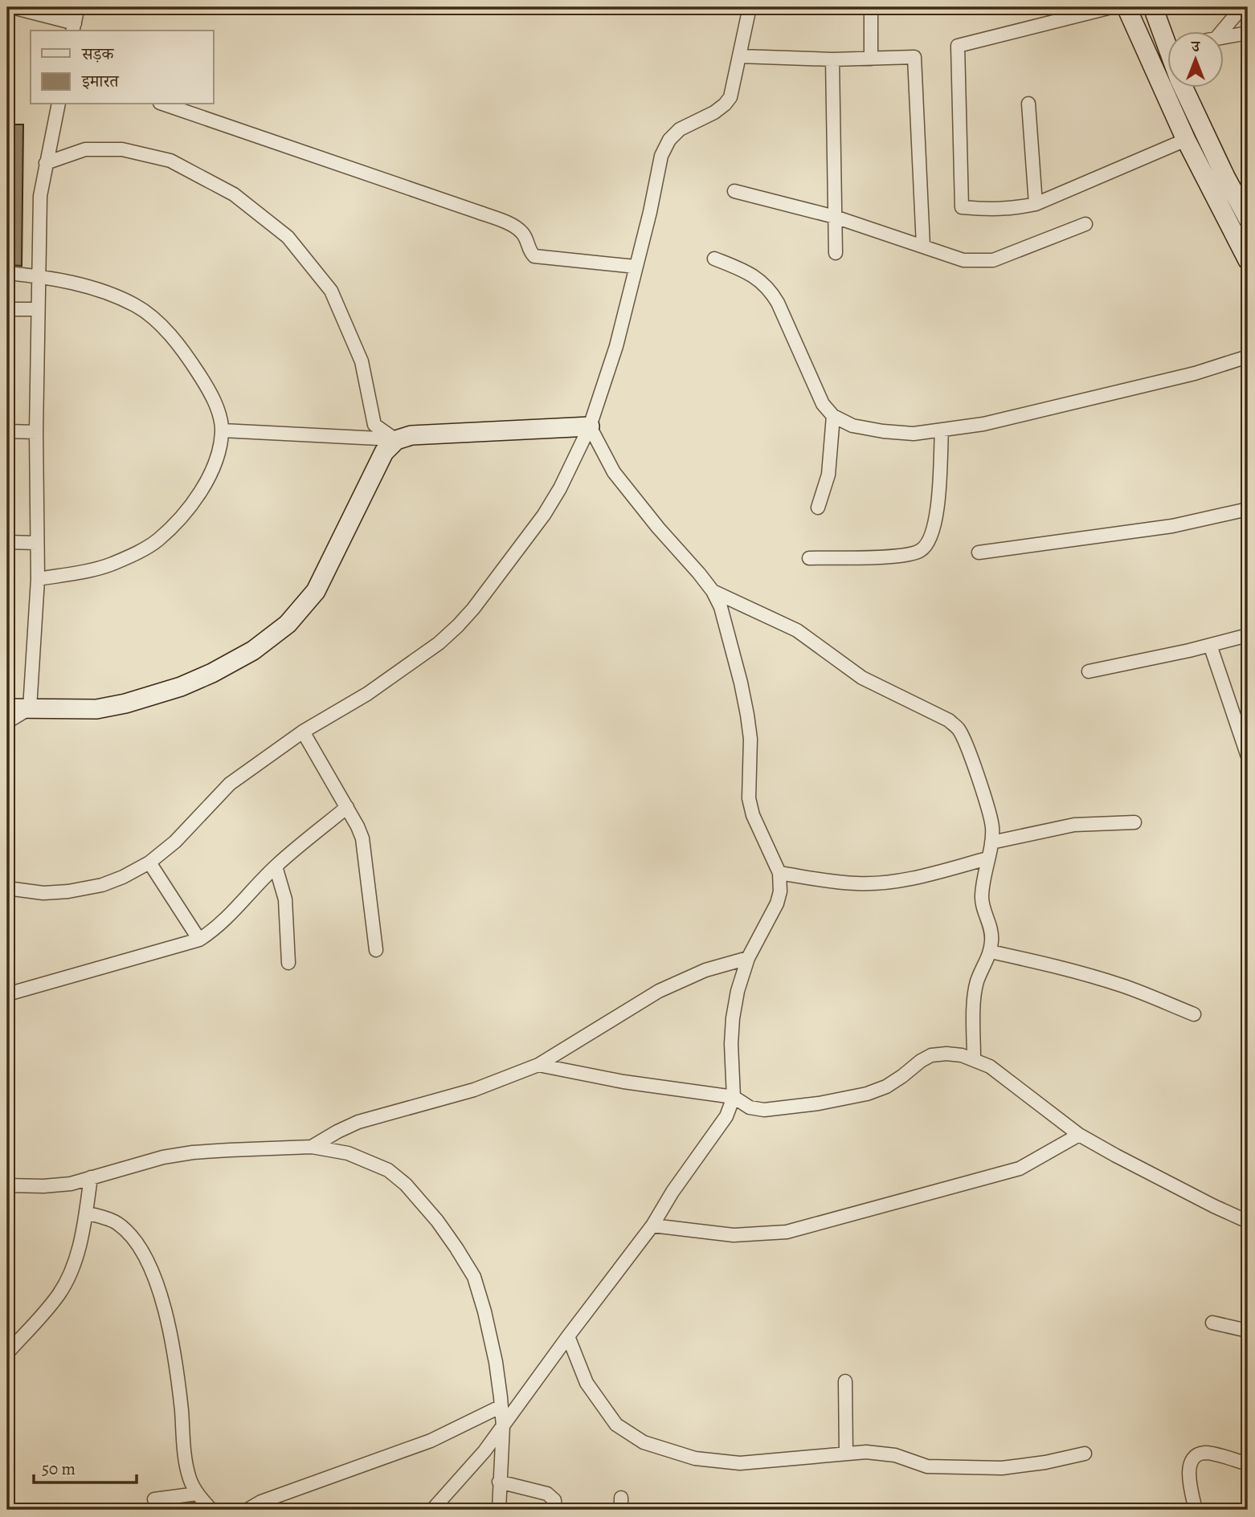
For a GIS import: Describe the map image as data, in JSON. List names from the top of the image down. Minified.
{"legend":["सड़क","इमारत"],"scale_bar":"50 m","north":"top"}
